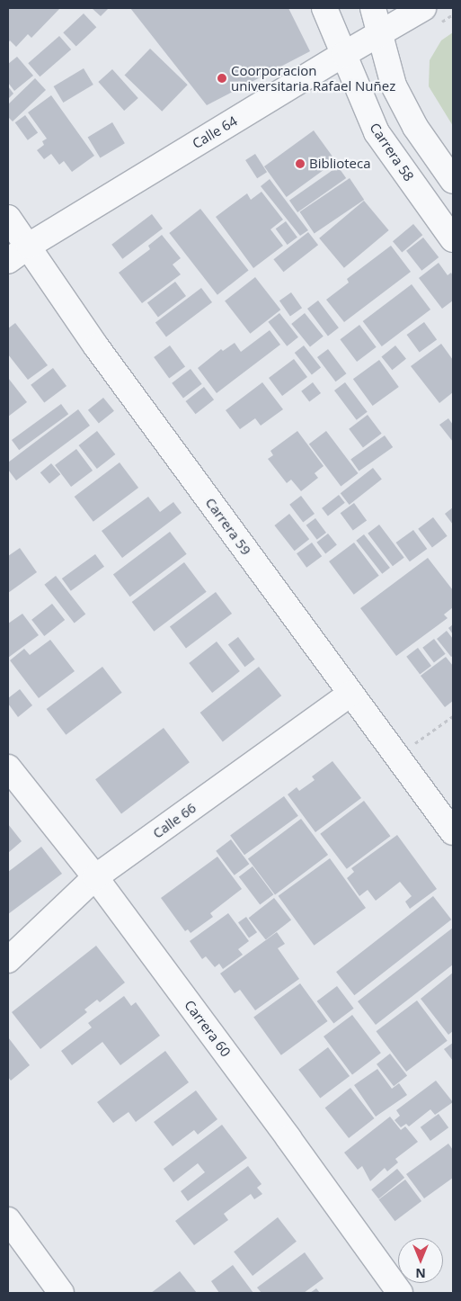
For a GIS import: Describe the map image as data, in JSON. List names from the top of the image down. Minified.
{"streets":{"street":["Calle 64","Carrera 58","Carrera 59","Calle 66","Carrera 60"]},"crossings":[["Calle 64","Carrera 58"],["Calle 64","Carrera 59"],["Carrera 59","Calle 66"],["Calle 66","Carrera 60"]],"places":["Coorporacion universitaria Rafael Nuñez","Biblioteca"],"north":"bottom"}
